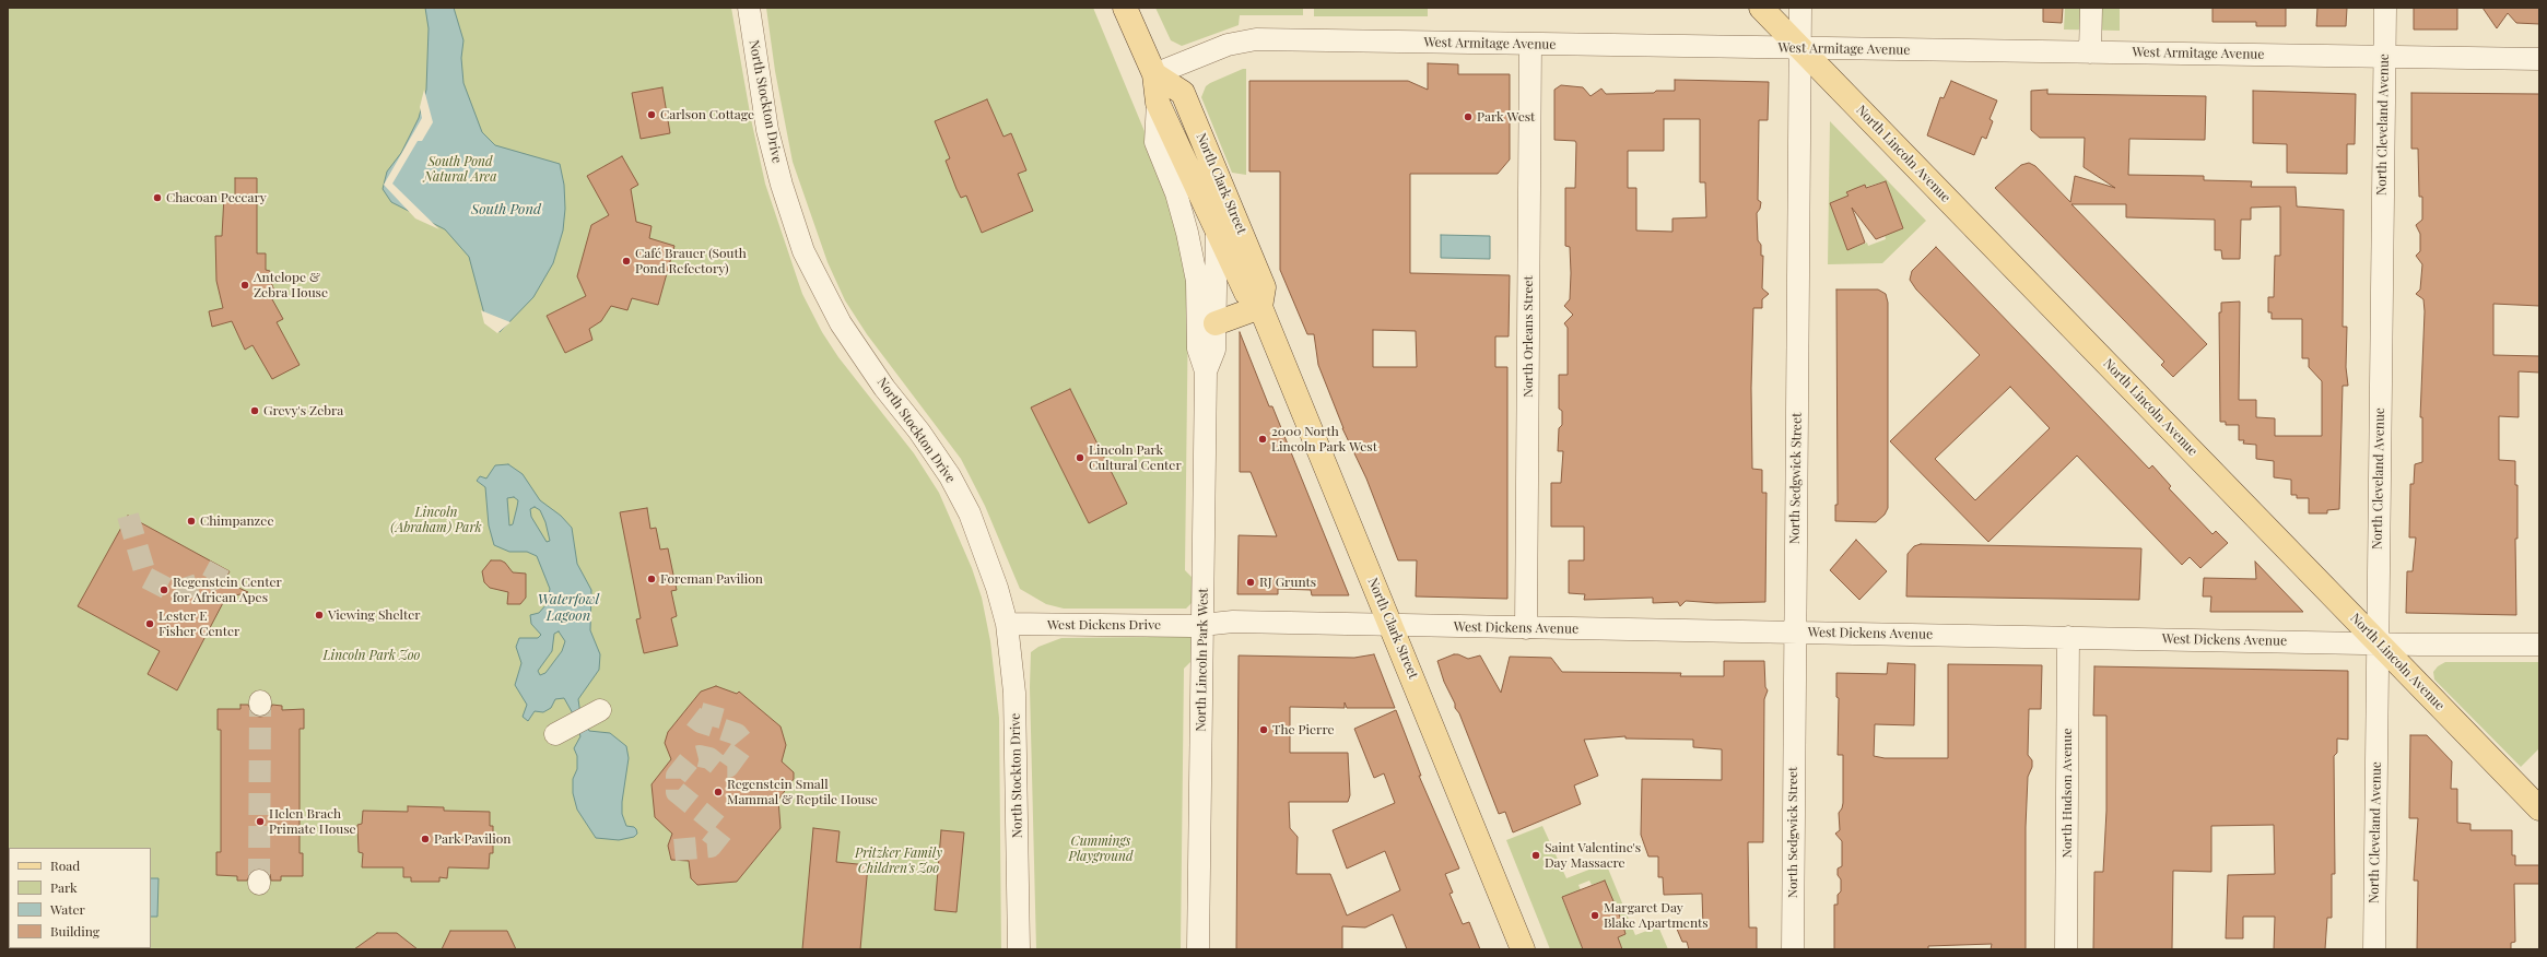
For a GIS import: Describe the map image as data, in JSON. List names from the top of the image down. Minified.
{"streets":{"main road":["North Lincoln Avenue","North Clark Street"],"street":["West Armitage Avenue","North Stockton Drive","North Cleveland Avenue","North Orleans Street","North Sedgwick Street","West Dickens Drive","West Dickens Avenue","North Lincoln Park West","North Hudson Avenue"]},"crossings":[["West Armitage Avenue","North Cleveland Avenue"],["West Armitage Avenue","North Lincoln Avenue"],["West Armitage Avenue","North Clark Street"],["West Armitage Avenue","North Orleans Street"],["West Armitage Avenue","North Sedgwick Street"],["North Stockton Drive","West Dickens Drive"],["North Cleveland Avenue","North Lincoln Avenue"],["North Cleveland Avenue","West Dickens Avenue"],["North Lincoln Avenue","North Sedgwick Street"],["North Lincoln Avenue","West Dickens Avenue"],["North Clark Street","West Dickens Avenue"],["North Clark Street","North Lincoln Park West"],["North Orleans Street","West Dickens Avenue"],["North Sedgwick Street","West Dickens Avenue"],["West Dickens Drive","West Dickens Avenue"],["West Dickens Drive","North Lincoln Park West"],["West Dickens Avenue","North Lincoln Park West"],["West Dickens Avenue","North Hudson Avenue"]],"water":["South Pond","Waterfowl Lagoon"],"parks":["South Pond Natural Area","Lincoln (Abraham) Park","Lincoln Park Zoo","Cummings Playground","Pritzker Family Children's Zoo"],"places":["Carlson Cottage","Park West","Chacoan Peccary","Café Brauer (South Pond Refectory)","Antelope & Zebra House","Grevy's Zebra","2000 North Lincoln Park West","Lincoln Park Cultural Center","Chimpanzee","Foreman Pavilion","RJ Grunts","Regenstein Center for African Apes","Viewing Shelter","Lester E Fisher Center","The Pierre","Regenstein Small Mammal & Reptile House","Helen Brach Primate House","Park Pavilion","Saint Valentine's Day Massacre","Margaret Day Blake Apartments"],"legend":["Road","Park","Water","Building"]}
